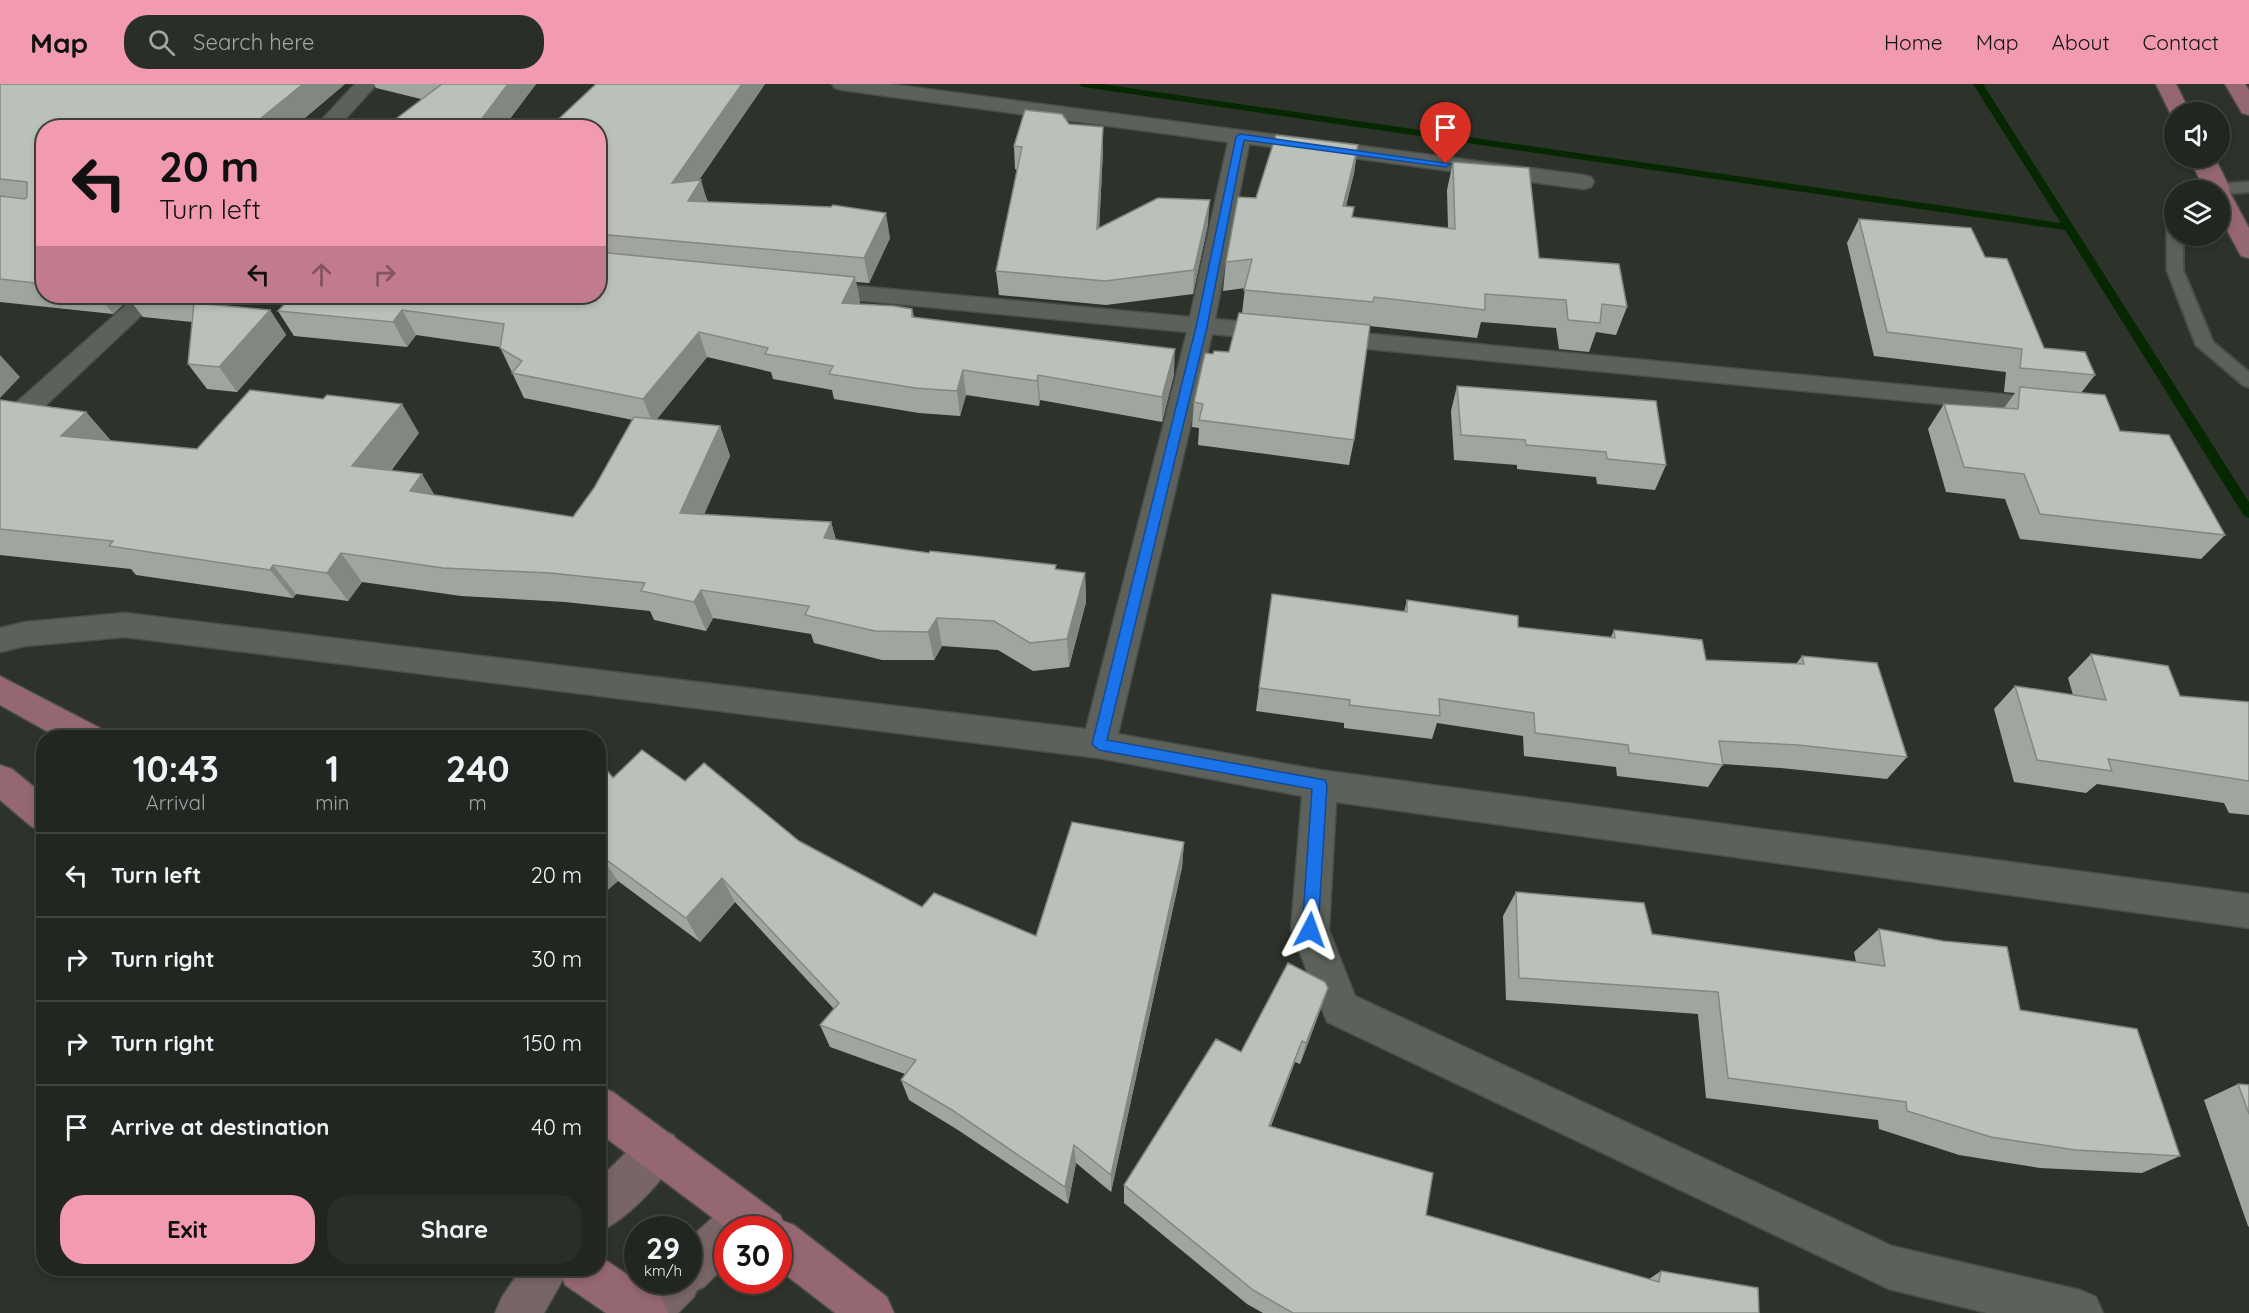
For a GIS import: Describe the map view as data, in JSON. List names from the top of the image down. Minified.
{"page":{"header":"Map","search":"Search here","nav":["Home","Map","About","Contact"],"turn":["20 m","Turn left"],"eta":["10:43","Arrival","1","min","240","m"],"list":[{"name":"Turn left","value":"20 m"},{"name":"Turn right","value":"30 m"},{"name":"Turn right","value":"150 m"},{"name":"Arrive at destination","value":"40 m"}],"buttons":["Exit","Share"],"speed":"29 km/h","limit":"30"}}
